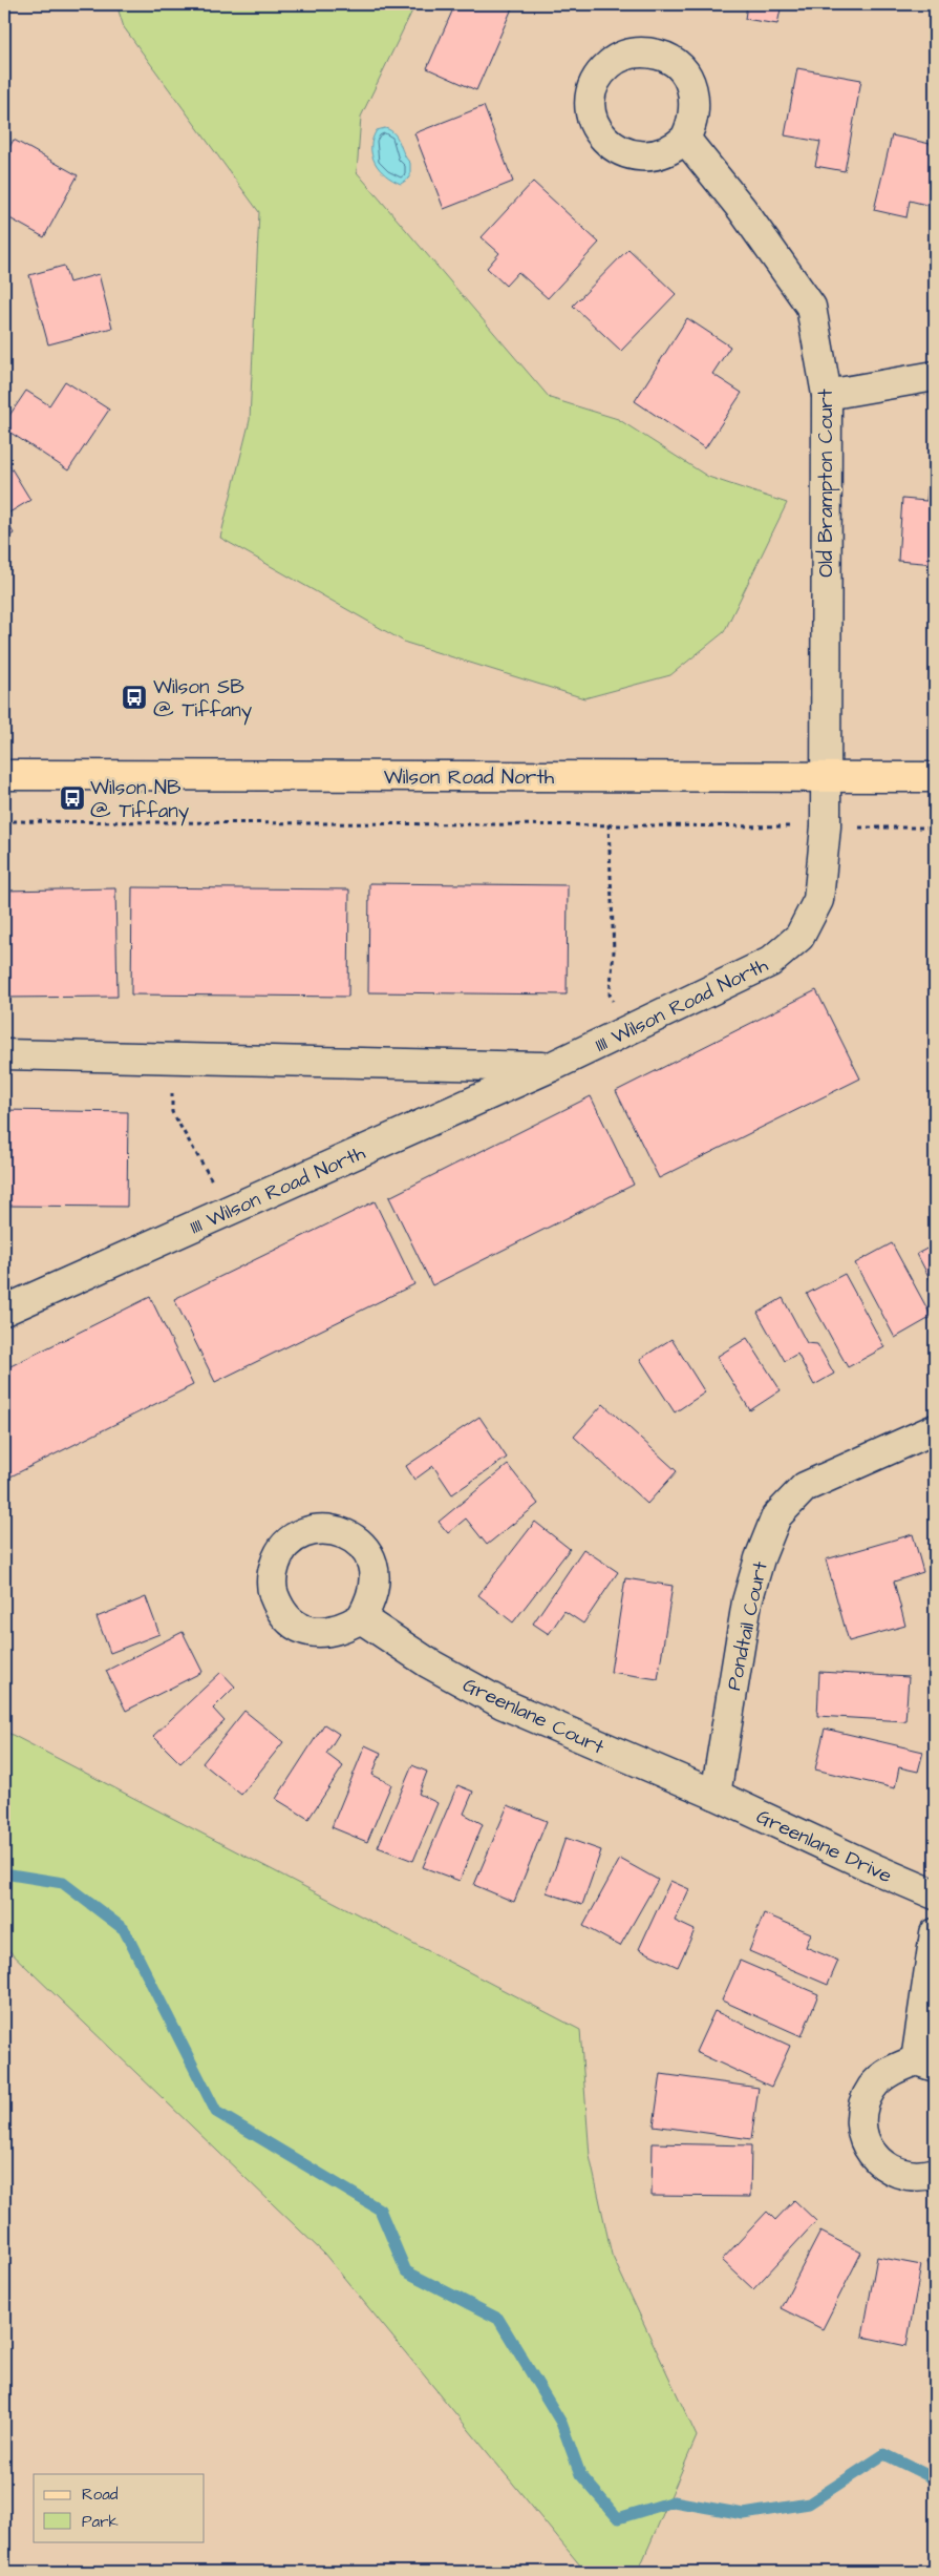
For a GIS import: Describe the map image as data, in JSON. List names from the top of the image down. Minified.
{"streets":{"main road":["Wilson Road North"],"street":["Old Brampton Court","1111 Wilson Road North","Pondtail Court","Greenlane Court","Greenlane Drive"]},"crossings":[["Old Brampton Court","Wilson Road North"],["Old Brampton Court","1111 Wilson Road North"],["Wilson Road North","1111 Wilson Road North"],["Pondtail Court","Greenlane Court"],["Pondtail Court","Greenlane Drive"],["Greenlane Court","Greenlane Drive"]],"places":{"bus stop":["Wilson SB @ Tiffany","Wilson NB @ Tiffany"]},"legend":["Road","Park"]}
